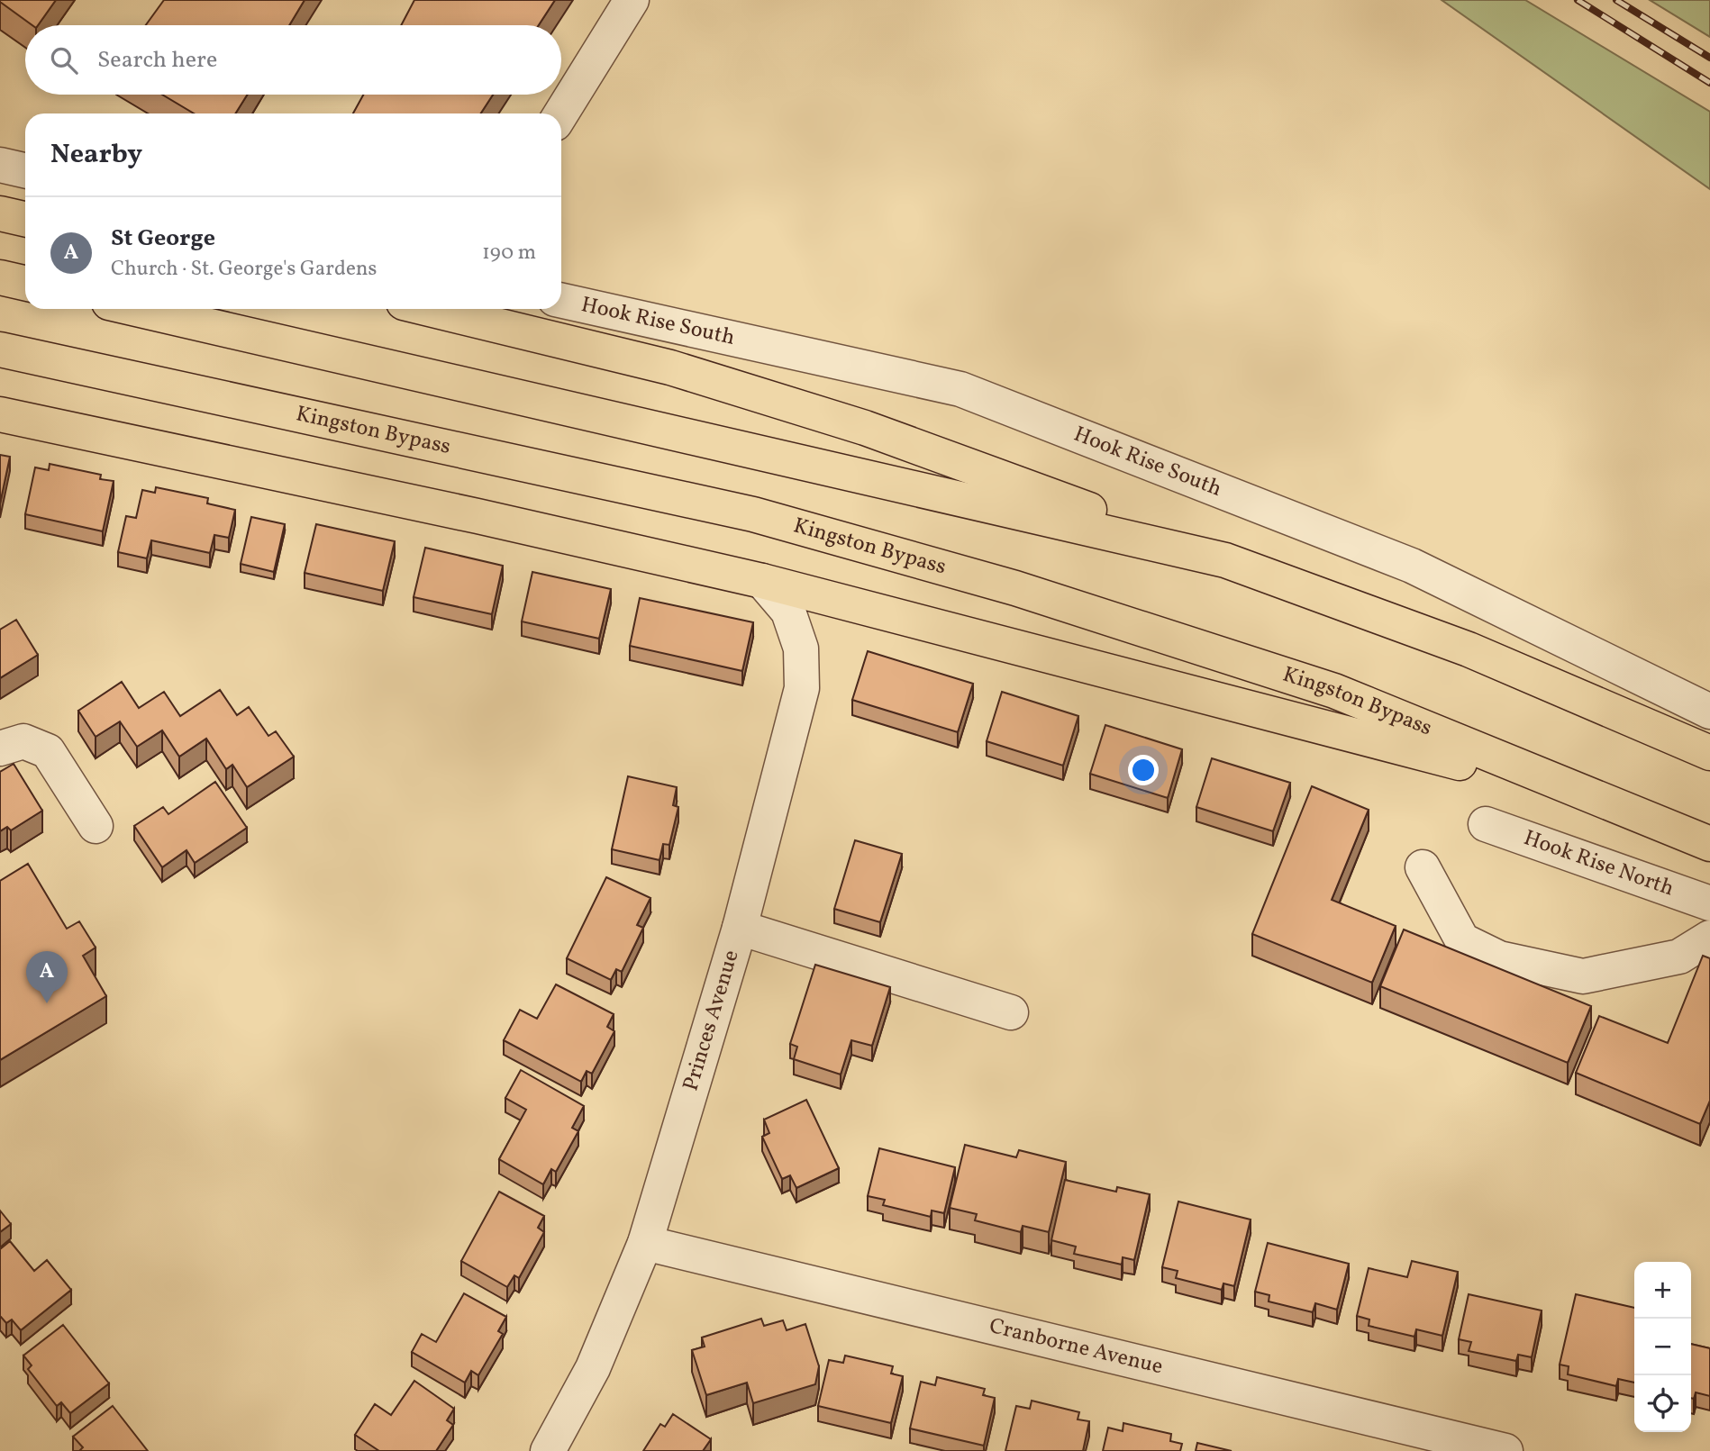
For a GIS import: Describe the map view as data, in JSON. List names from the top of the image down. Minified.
{"streets":{"highway":["Kingston Bypass"],"street":["Hook Rise South","Hook Rise North","Princes Avenue","Cranborne Avenue"]},"crossings":[["Princes Avenue","Cranborne Avenue"]],"page":{"search":"Search here","heading":"Nearby","list":[{"mark":"A","name":"St George","note":"Church · St. George's Gardens","value":"190 m"}],"pins":"A","map_buttons":["+","−"]}}
